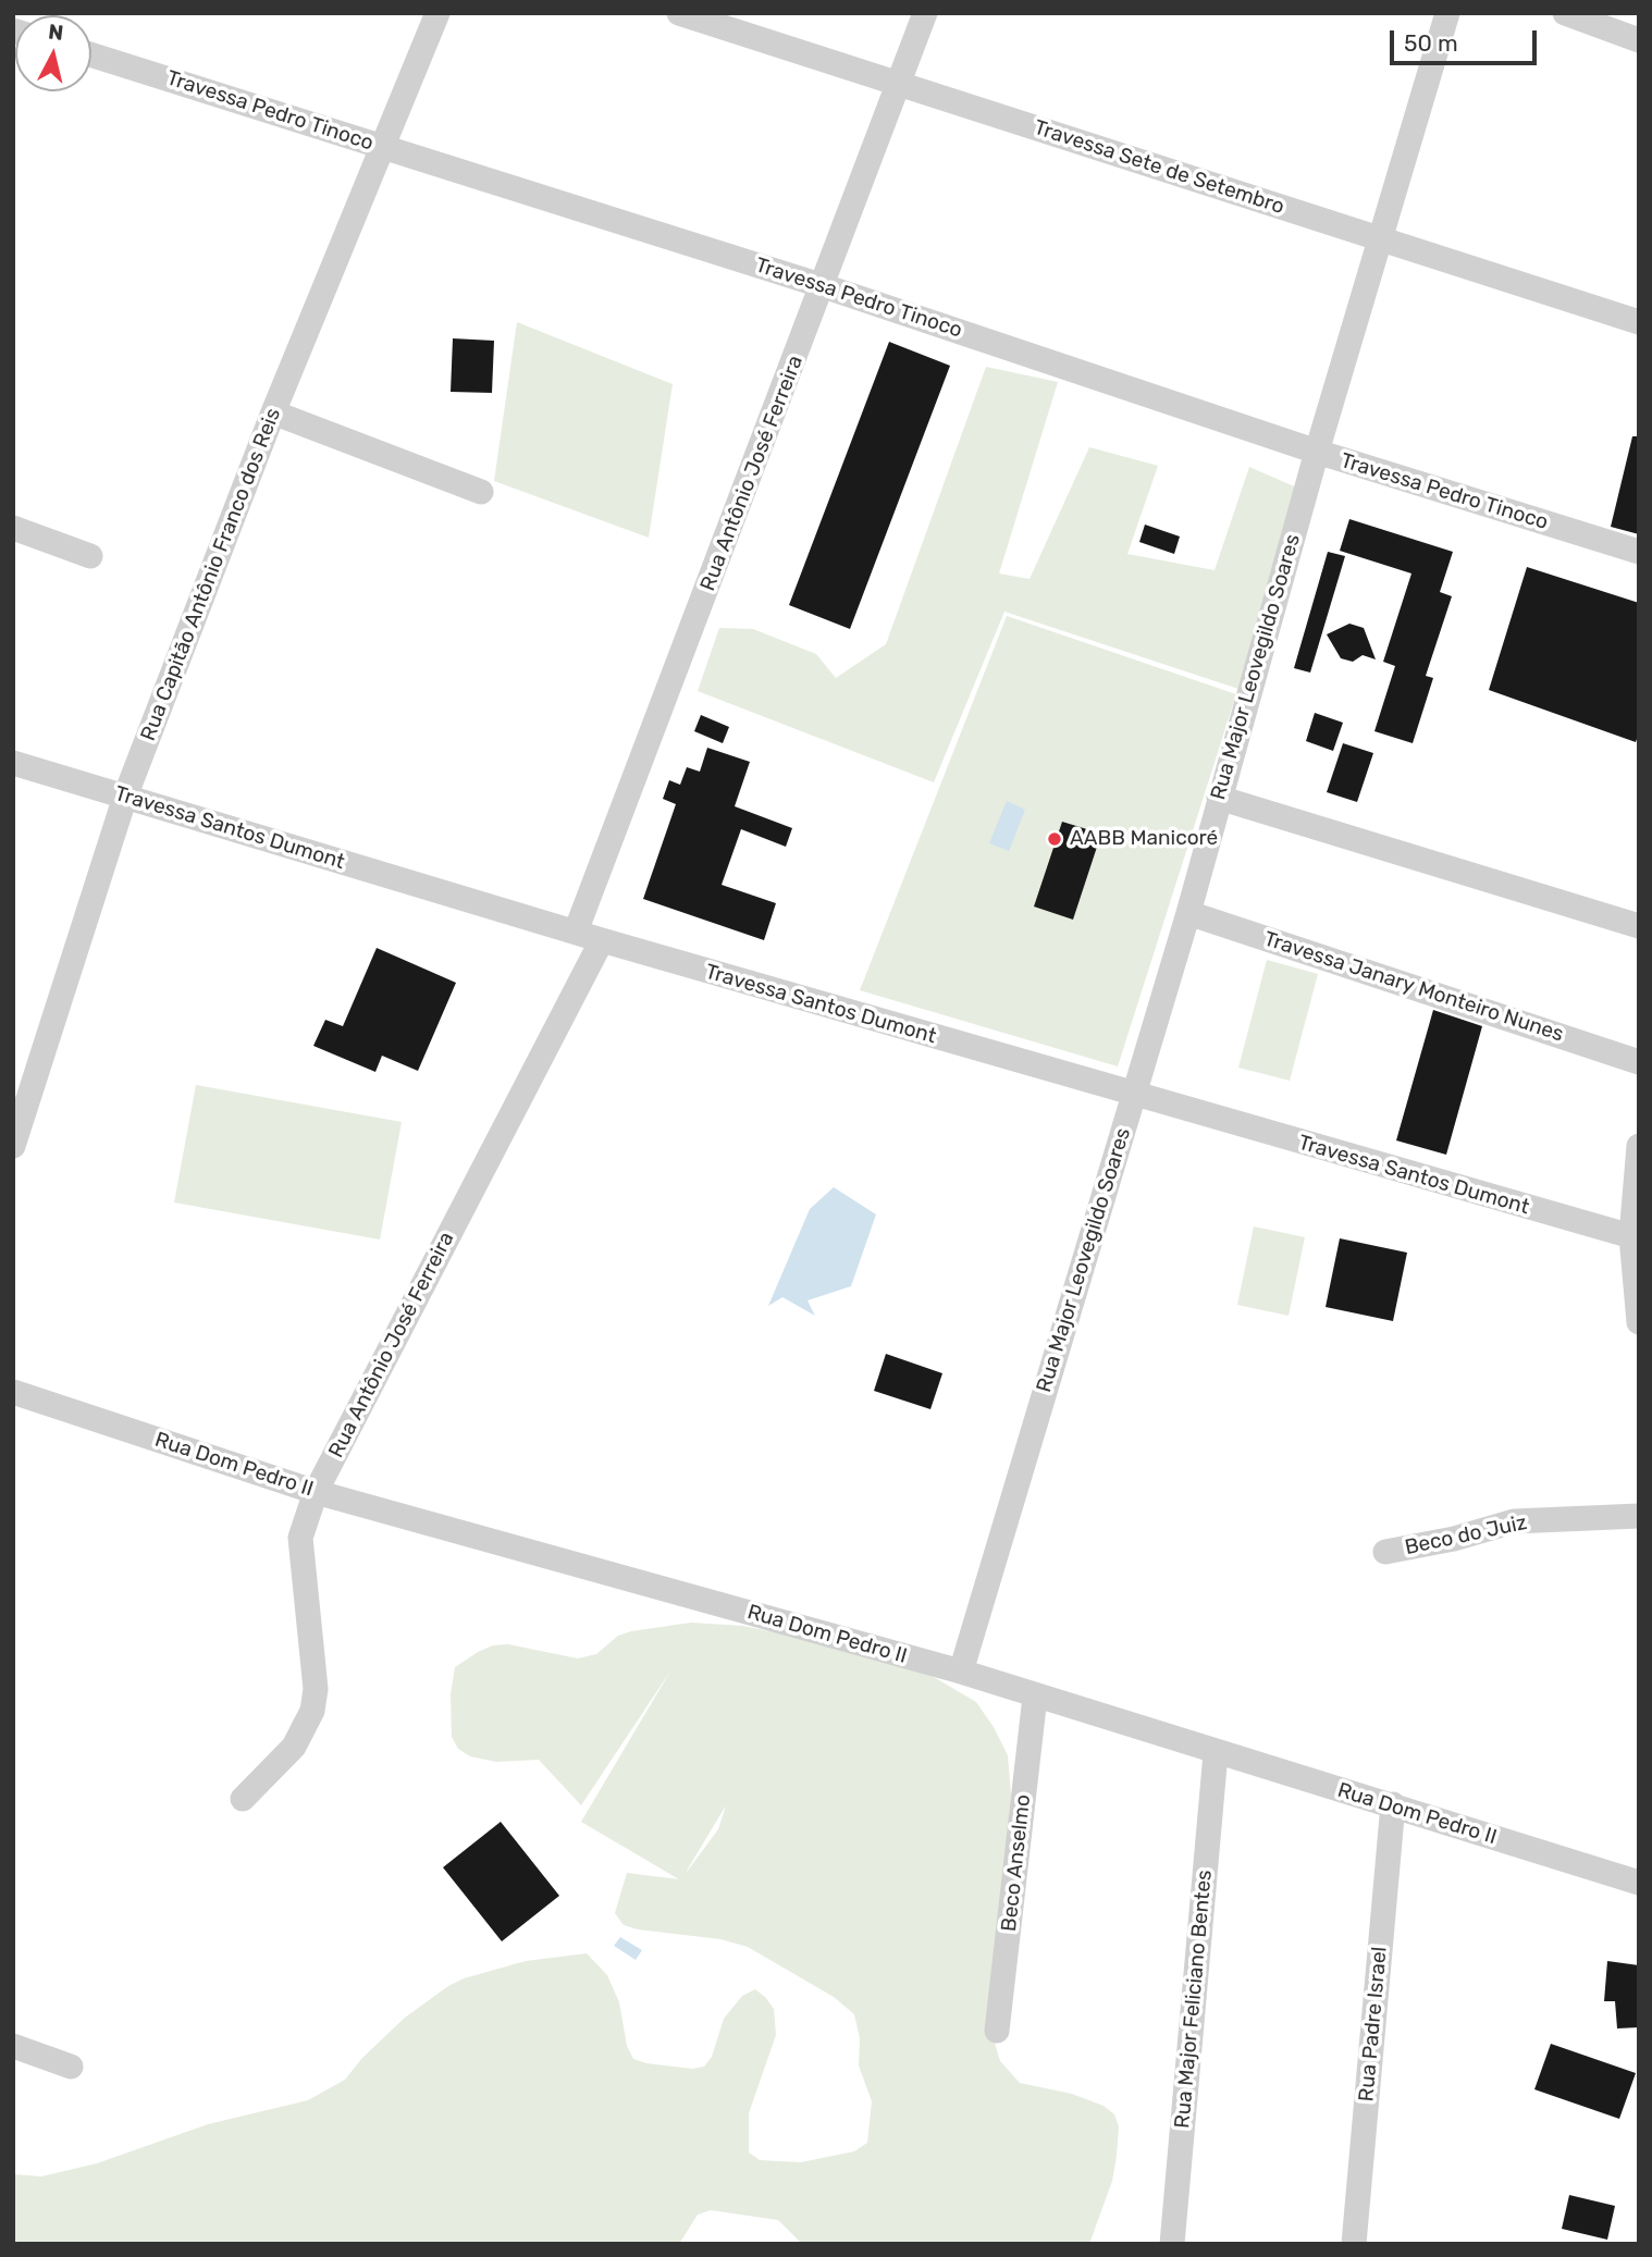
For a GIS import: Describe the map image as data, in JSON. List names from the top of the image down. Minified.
{"streets":{"street":["Travessa Pedro Tinoco","Travessa Sete de Setembro","Rua Antônio José Ferreira","Rua Capitão Antônio Franco dos Reis","Rua Major Leovegildo Soares","Travessa Santos Dumont","Travessa Janary Monteiro Nunes","Rua Dom Pedro II","Beco do Juiz","Beco Anselmo","Rua Major Feliciano Bentes","Rua Padre Israel"]},"crossings":[["Travessa Pedro Tinoco","Rua Antônio José Ferreira"],["Travessa Pedro Tinoco","Rua Capitão Antônio Franco dos Reis"],["Travessa Pedro Tinoco","Rua Major Leovegildo Soares"],["Travessa Sete de Setembro","Rua Antônio José Ferreira"],["Travessa Sete de Setembro","Rua Major Leovegildo Soares"],["Rua Antônio José Ferreira","Travessa Santos Dumont"],["Rua Antônio José Ferreira","Rua Dom Pedro II"],["Rua Capitão Antônio Franco dos Reis","Travessa Santos Dumont"],["Rua Major Leovegildo Soares","Travessa Santos Dumont"],["Rua Major Leovegildo Soares","Travessa Janary Monteiro Nunes"],["Rua Major Leovegildo Soares","Rua Dom Pedro II"],["Rua Dom Pedro II","Beco Anselmo"],["Rua Dom Pedro II","Rua Major Feliciano Bentes"],["Rua Dom Pedro II","Rua Padre Israel"]],"places":["AABB Manicoré"],"scale_bar":"50 m","north":"top"}
